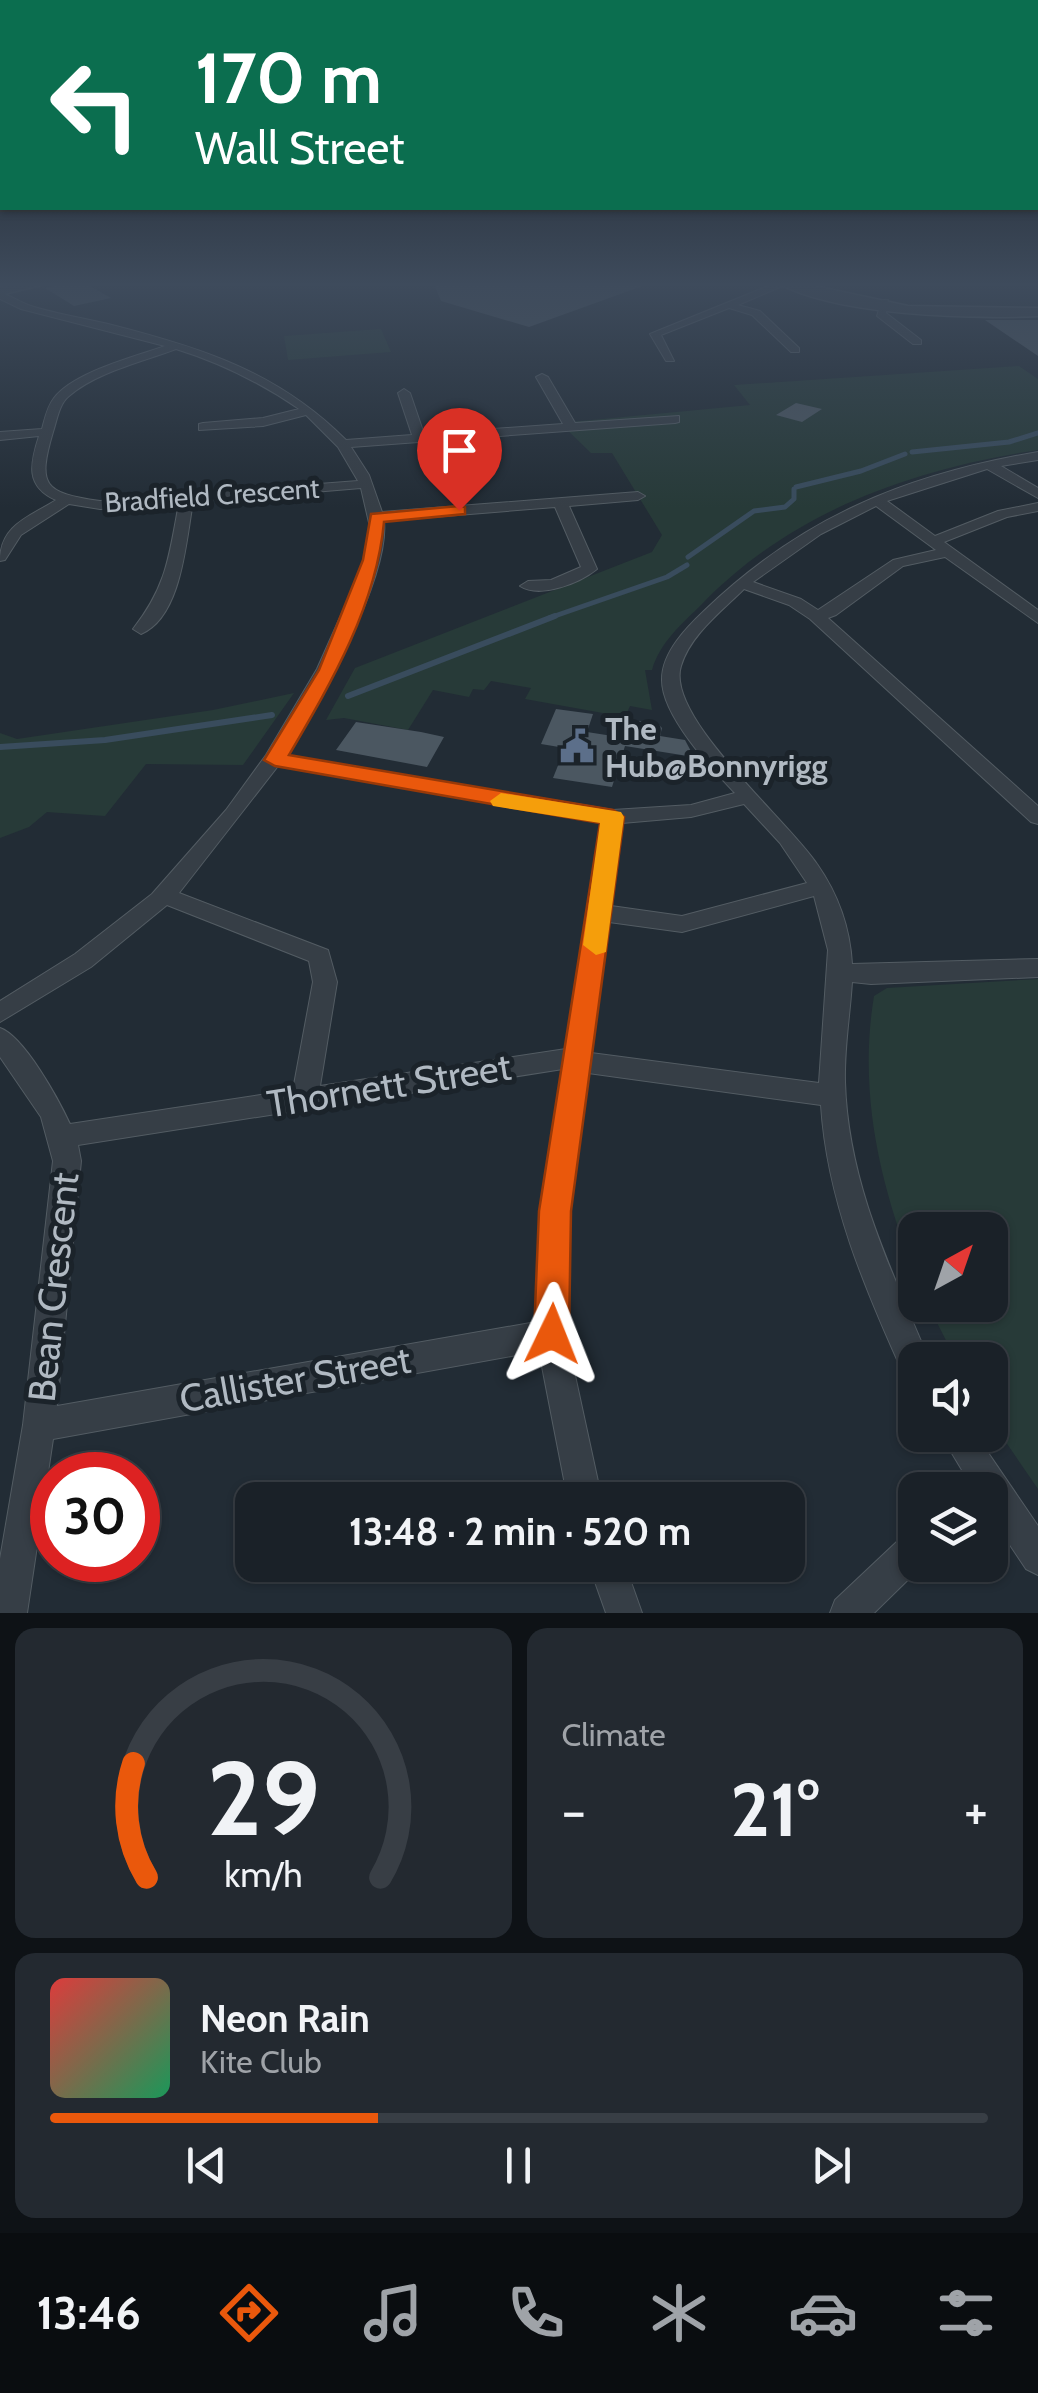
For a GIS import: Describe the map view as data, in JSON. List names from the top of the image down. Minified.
{"streets":{"street":["Bradfield Crescent","Thornett Street","Bean Crescent","Callister Street"]},"crossings":[["Thornett Street","Bean Crescent"],["Bean Crescent","Callister Street"]],"places":{"public building":["The Hub@Bonnyrigg"]},"north":"top right","page":{"turn":["170 m","Wall Street"],"limit":"30","trip":"13:48 · 2 min · 520 m","tile":"Climate","heat":["−","21°","+"],"song":["Neon Rain","Kite Club"],"tabs":"13:46","gauge":["29","km/h"]}}
